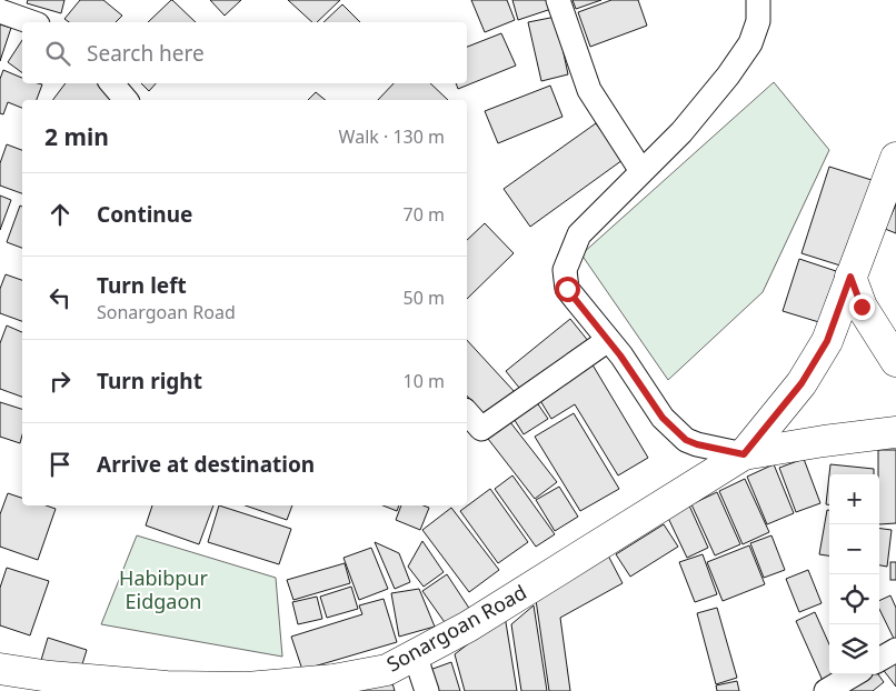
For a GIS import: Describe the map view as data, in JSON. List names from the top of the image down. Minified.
{"streets":{"main road":["Sonargoan Road"]},"parks":["Habibpur Eidgaon"],"page":{"search":"Search here","heading":["2 min","Walk · 130 m"],"list":[["Continue","70 m"],["Turn left","Sonargoan Road","50 m"],["Turn right","10 m"],"Arrive at destination"],"map_buttons":["+","−"]}}
